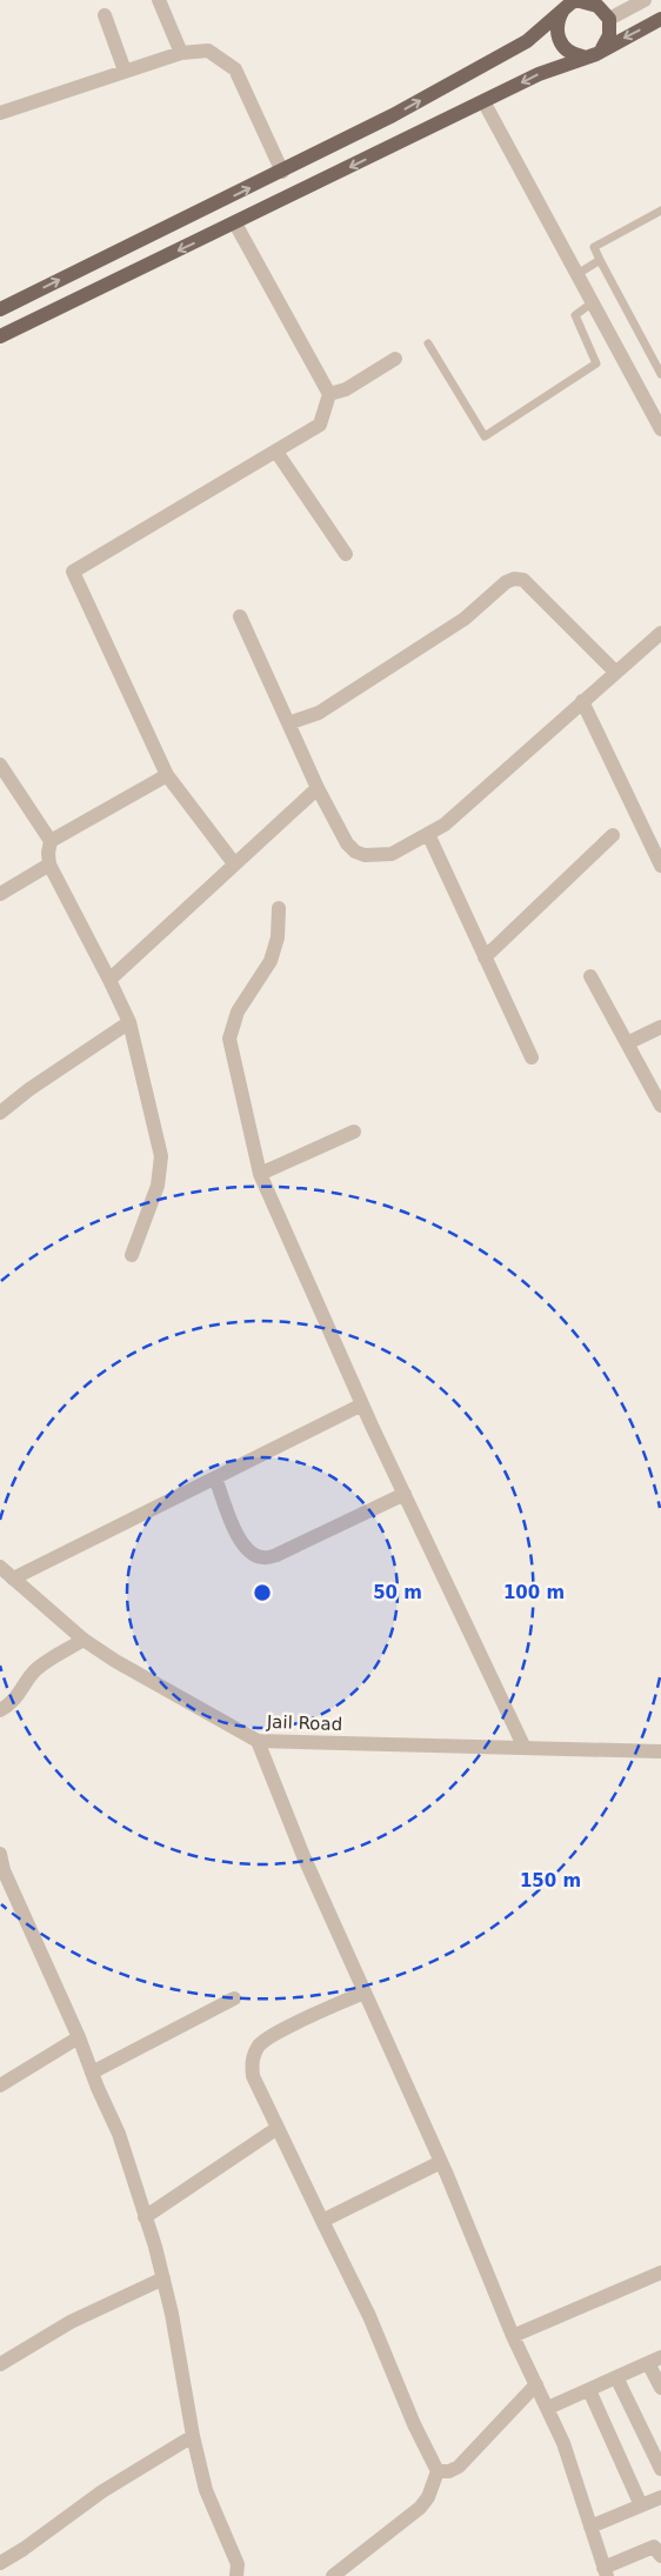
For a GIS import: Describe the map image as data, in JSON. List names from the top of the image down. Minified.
{"streets":{"street":["Jail Road"]},"rings":["50 m","100 m","150 m"]}
